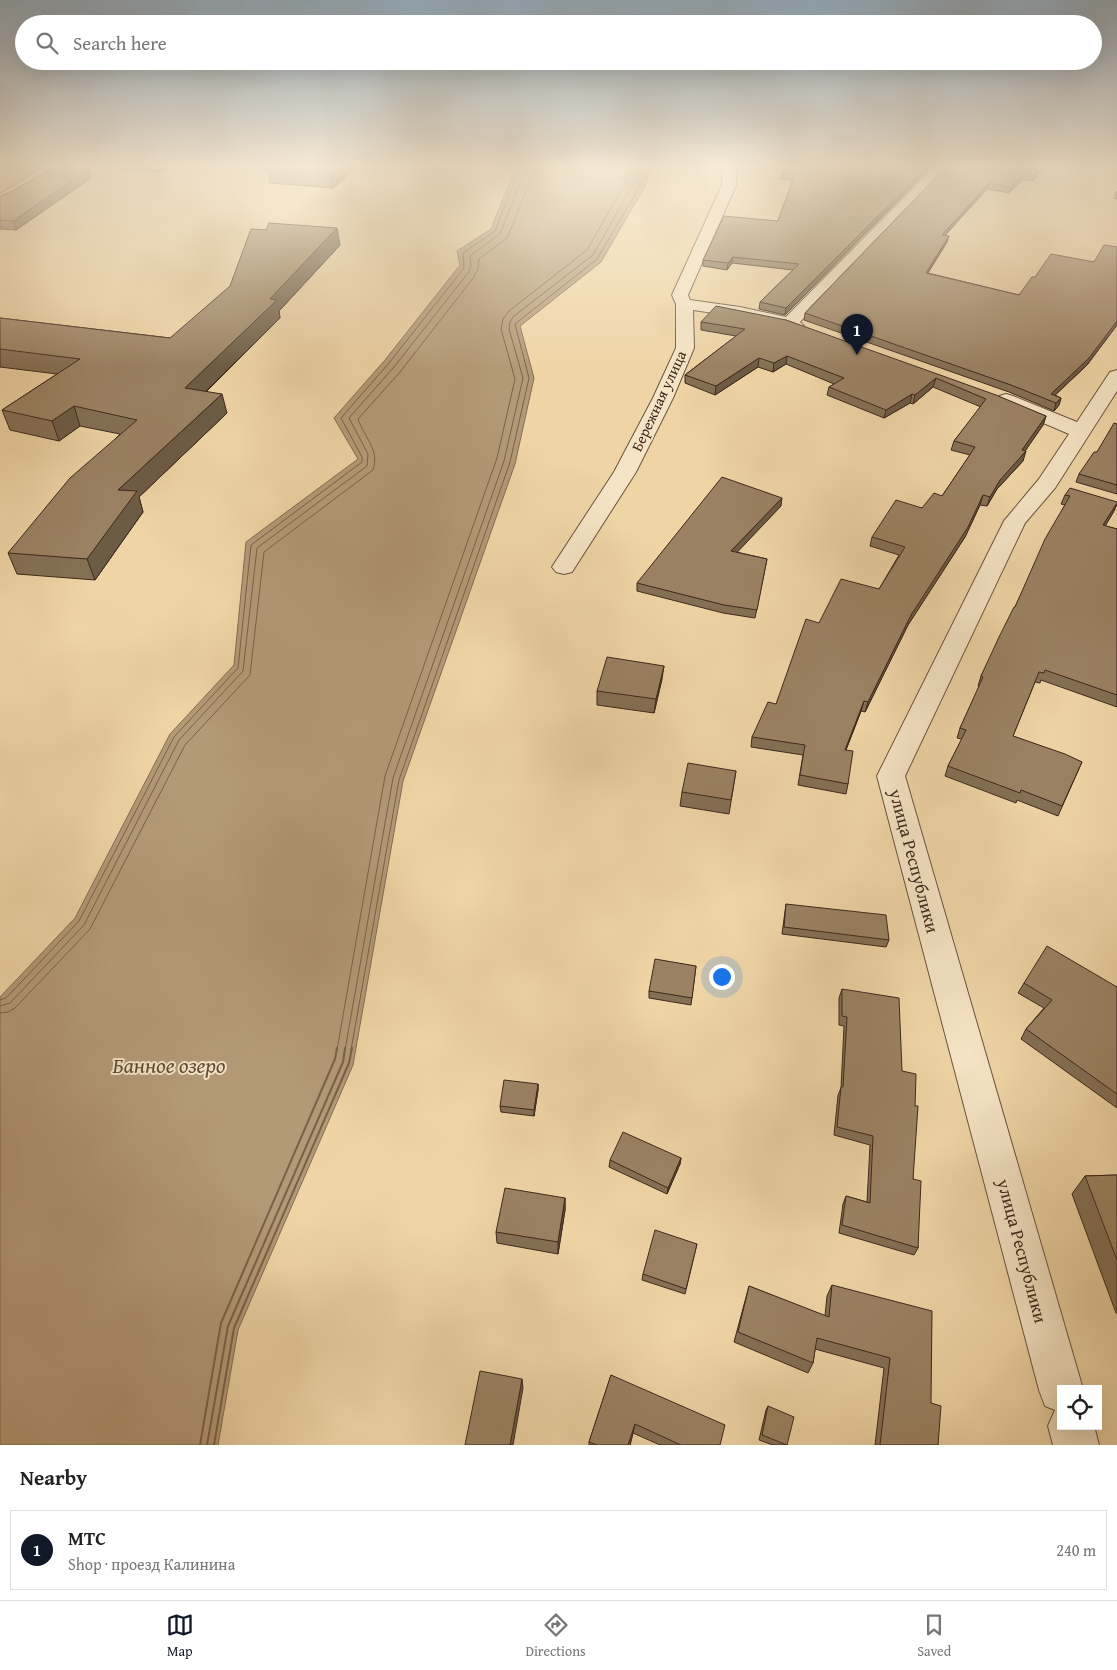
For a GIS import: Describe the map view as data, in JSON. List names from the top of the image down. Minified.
{"streets":{"street":["Бережная улица","улица Республики"]},"water":["Банное озеро"],"page":{"search":"Search here","pins":"1","heading":"Nearby","list":[{"mark":"1","name":"МТС","note":"Shop · проезд Калинина","value":"240 m"}],"nav":["Map","Directions","Saved"]}}
